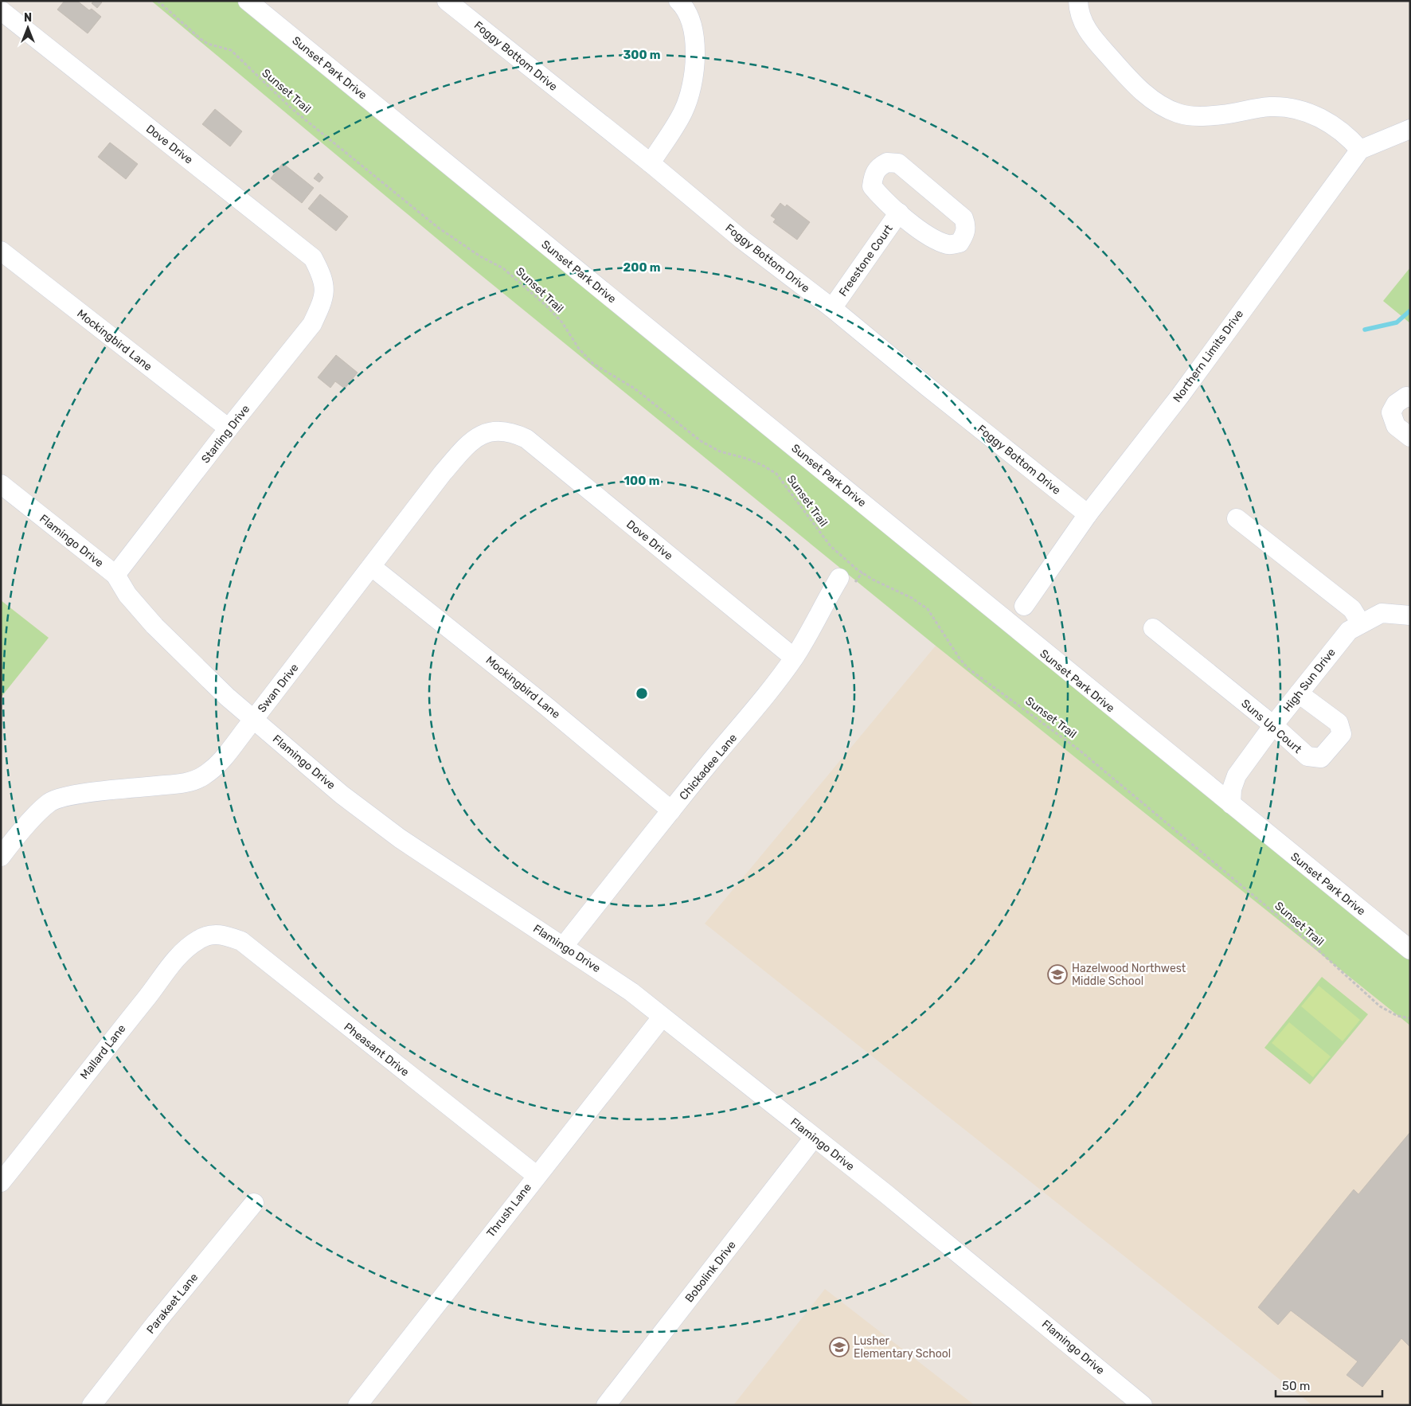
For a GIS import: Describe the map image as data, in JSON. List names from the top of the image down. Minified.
{"streets":{"street":["Foggy Bottom Drive","Sunset Park Drive","Dove Drive","Freestone Court","Mockingbird Lane","Northern Limits Drive","Starling Drive","Flamingo Drive","High Sun Drive","Swan Drive","Suns Up Court","Chickadee Lane","Pheasant Drive","Mallard Lane","Thrush Lane","Bobolink Drive","Parakeet Lane"],"path":["Sunset Trail"]},"crossings":[["Foggy Bottom Drive","Freestone Court"],["Foggy Bottom Drive","Northern Limits Drive"],["Sunset Park Drive","High Sun Drive"],["Dove Drive","Starling Drive"],["Dove Drive","Swan Drive"],["Dove Drive","Chickadee Lane"],["Mockingbird Lane","Starling Drive"],["Mockingbird Lane","Swan Drive"],["Mockingbird Lane","Chickadee Lane"],["Starling Drive","Flamingo Drive"],["Flamingo Drive","Swan Drive"],["Flamingo Drive","Chickadee Lane"],["Flamingo Drive","Thrush Lane"],["Flamingo Drive","Bobolink Drive"],["High Sun Drive","Suns Up Court"],["Pheasant Drive","Mallard Lane"],["Pheasant Drive","Thrush Lane"]],"places":{"school or university":["Hazelwood Northwest Middle School","Lusher Elementary School"]},"scale_bar":"50 m","north":"top","rings":["300 m","200 m","100 m"]}
